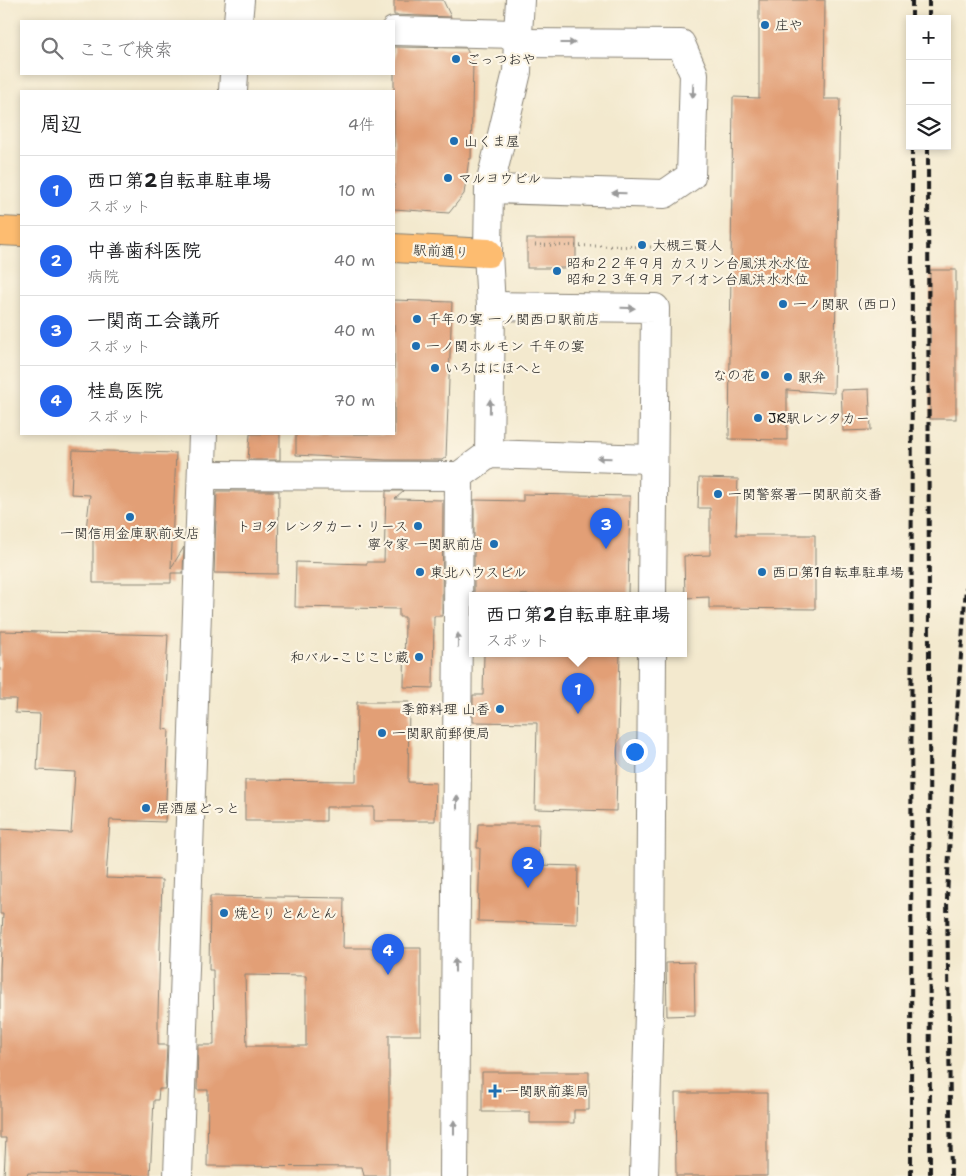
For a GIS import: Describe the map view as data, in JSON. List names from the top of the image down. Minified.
{"streets":{"main road":["駅前通り"]},"places":{"other":["庄や","ごっつおや","山くま屋","マルヨウビル","大槻三賢人","昭和２２年９月 カスリン台風洪水水位 昭和２３年９月 アイオン台風洪水水位","一ノ関駅（西口）","千年の宴 一ノ関西口駅前店","一ノ関ホルモン 千年の宴","いろはにほへと","なの花","駅弁","JR駅レンタカー","一関警察署一関駅前交番","一関信用金庫駅前支店","トヨタ レンタカー・リース","寧々家 一関駅前店","東北ハウスビル","西口第1自転車駐車場","和バル-こじこじ蔵","季節料理 山香","一関駅前郵便局","居酒屋どっと","焼とり とんとん"],"health":["一関駅前薬局"]},"page":{"map_buttons":["+","−"],"search":"ここで検索","heading":["周辺","4件"],"list":[{"mark":"1","name":"西口第2自転車駐車場","note":"スポット","value":"10 m"},{"mark":"2","name":"中善歯科医院","note":"病院","value":"40 m"},{"mark":"3","name":"一関商工会議所","note":"スポット","value":"40 m"},{"mark":"4","name":"桂島医院","note":"スポット","value":"70 m"}],"pins":["3","1","2","4"],"popup":["西口第2自転車駐車場","スポット"]}}
